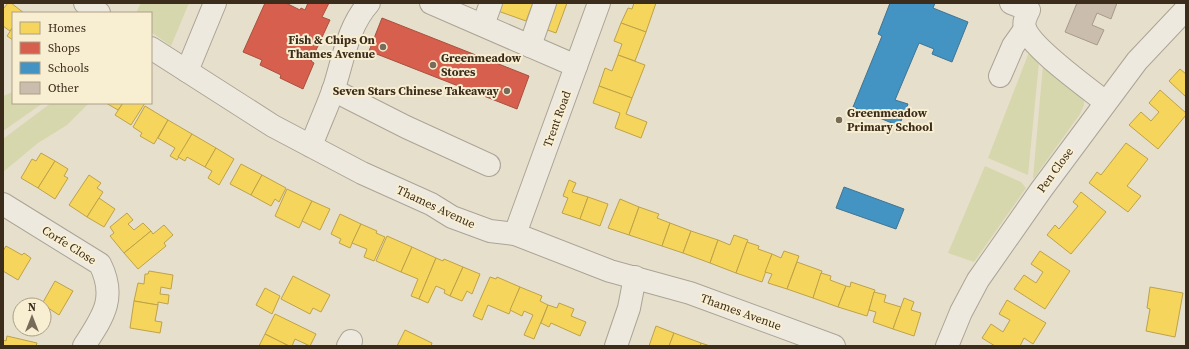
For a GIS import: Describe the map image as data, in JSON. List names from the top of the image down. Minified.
{"streets":{"street":["Trent Road","Pen Close","Thames Avenue","Corfe Close"]},"crossings":[["Trent Road","Thames Avenue"]],"places":["Fish & Chips On Thames Avenue","Greenmeadow Stores","Seven Stars Chinese Takeaway","Greenmeadow Primary School"],"legend":["Homes","Shops","Schools","Other"],"north":"top"}
